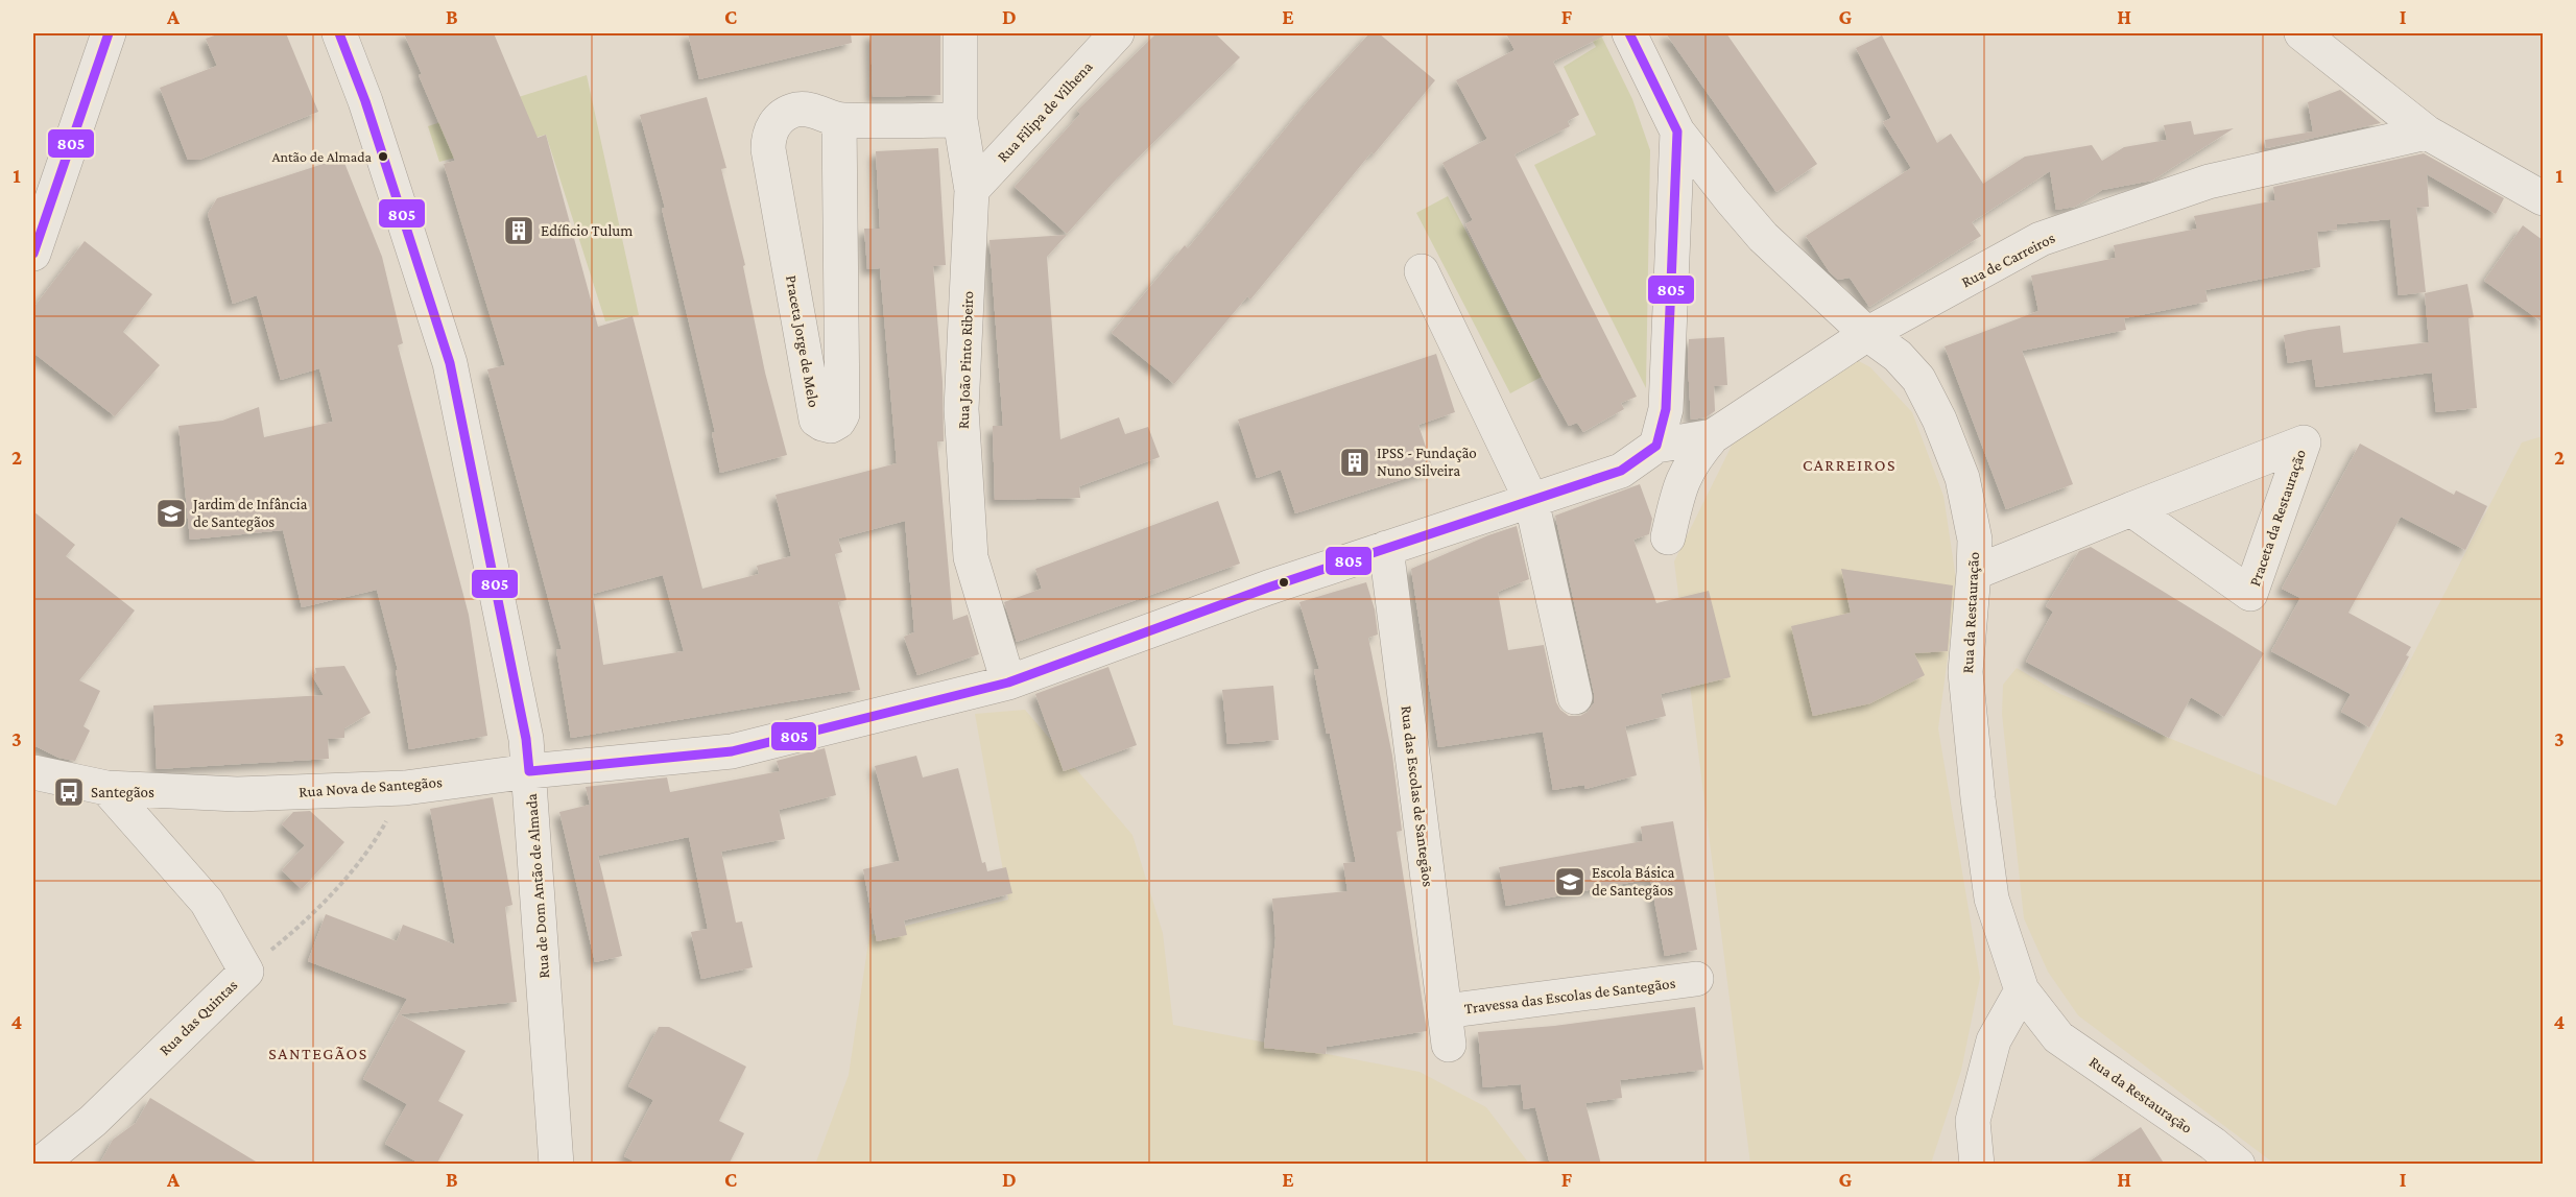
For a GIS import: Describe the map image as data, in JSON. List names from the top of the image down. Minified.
{"streets":{"street":["Rua Filipa de Vilhena","Rua de Carreiros","Praceta Jorge de Melo","Rua João Pinto Ribeiro","Praceta da Restauração","Rua da Restauração","Rua Nova de Santegãos","Rua das Escolas de Santegãos","Rua de Dom Antão de Almada","Travessa das Escolas de Santegãos","Rua das Quintas"]},"crossings":[["Rua Filipa de Vilhena","Rua João Pinto Ribeiro"],["Rua de Carreiros","Rua da Restauração"],["Rua de Carreiros","Rua Nova de Santegãos"],["Praceta Jorge de Melo","Rua João Pinto Ribeiro"],["Rua João Pinto Ribeiro","Rua Nova de Santegãos"],["Praceta da Restauração","Rua da Restauração"],["Rua Nova de Santegãos","Rua das Escolas de Santegãos"],["Rua Nova de Santegãos","Rua de Dom Antão de Almada"],["Rua Nova de Santegãos","Rua das Quintas"],["Rua das Escolas de Santegãos","Travessa das Escolas de Santegãos"]],"districts":["CARREIROS","SANTEGÃOS"],"places":{"other":["Antão de Almada"],"building":["Edíficio Tulum","IPSS - Fundação Nuno Silveira"],"school or university":["Jardim de Infância de Santegãos","Escola Básica de Santegãos"],"bus stop":["Santegãos"]},"lines":["transit line 805"],"grid":{"columns":["A","B","C","D","E","F","G","H","I"],"rows":["1","2","3","4"]}}
